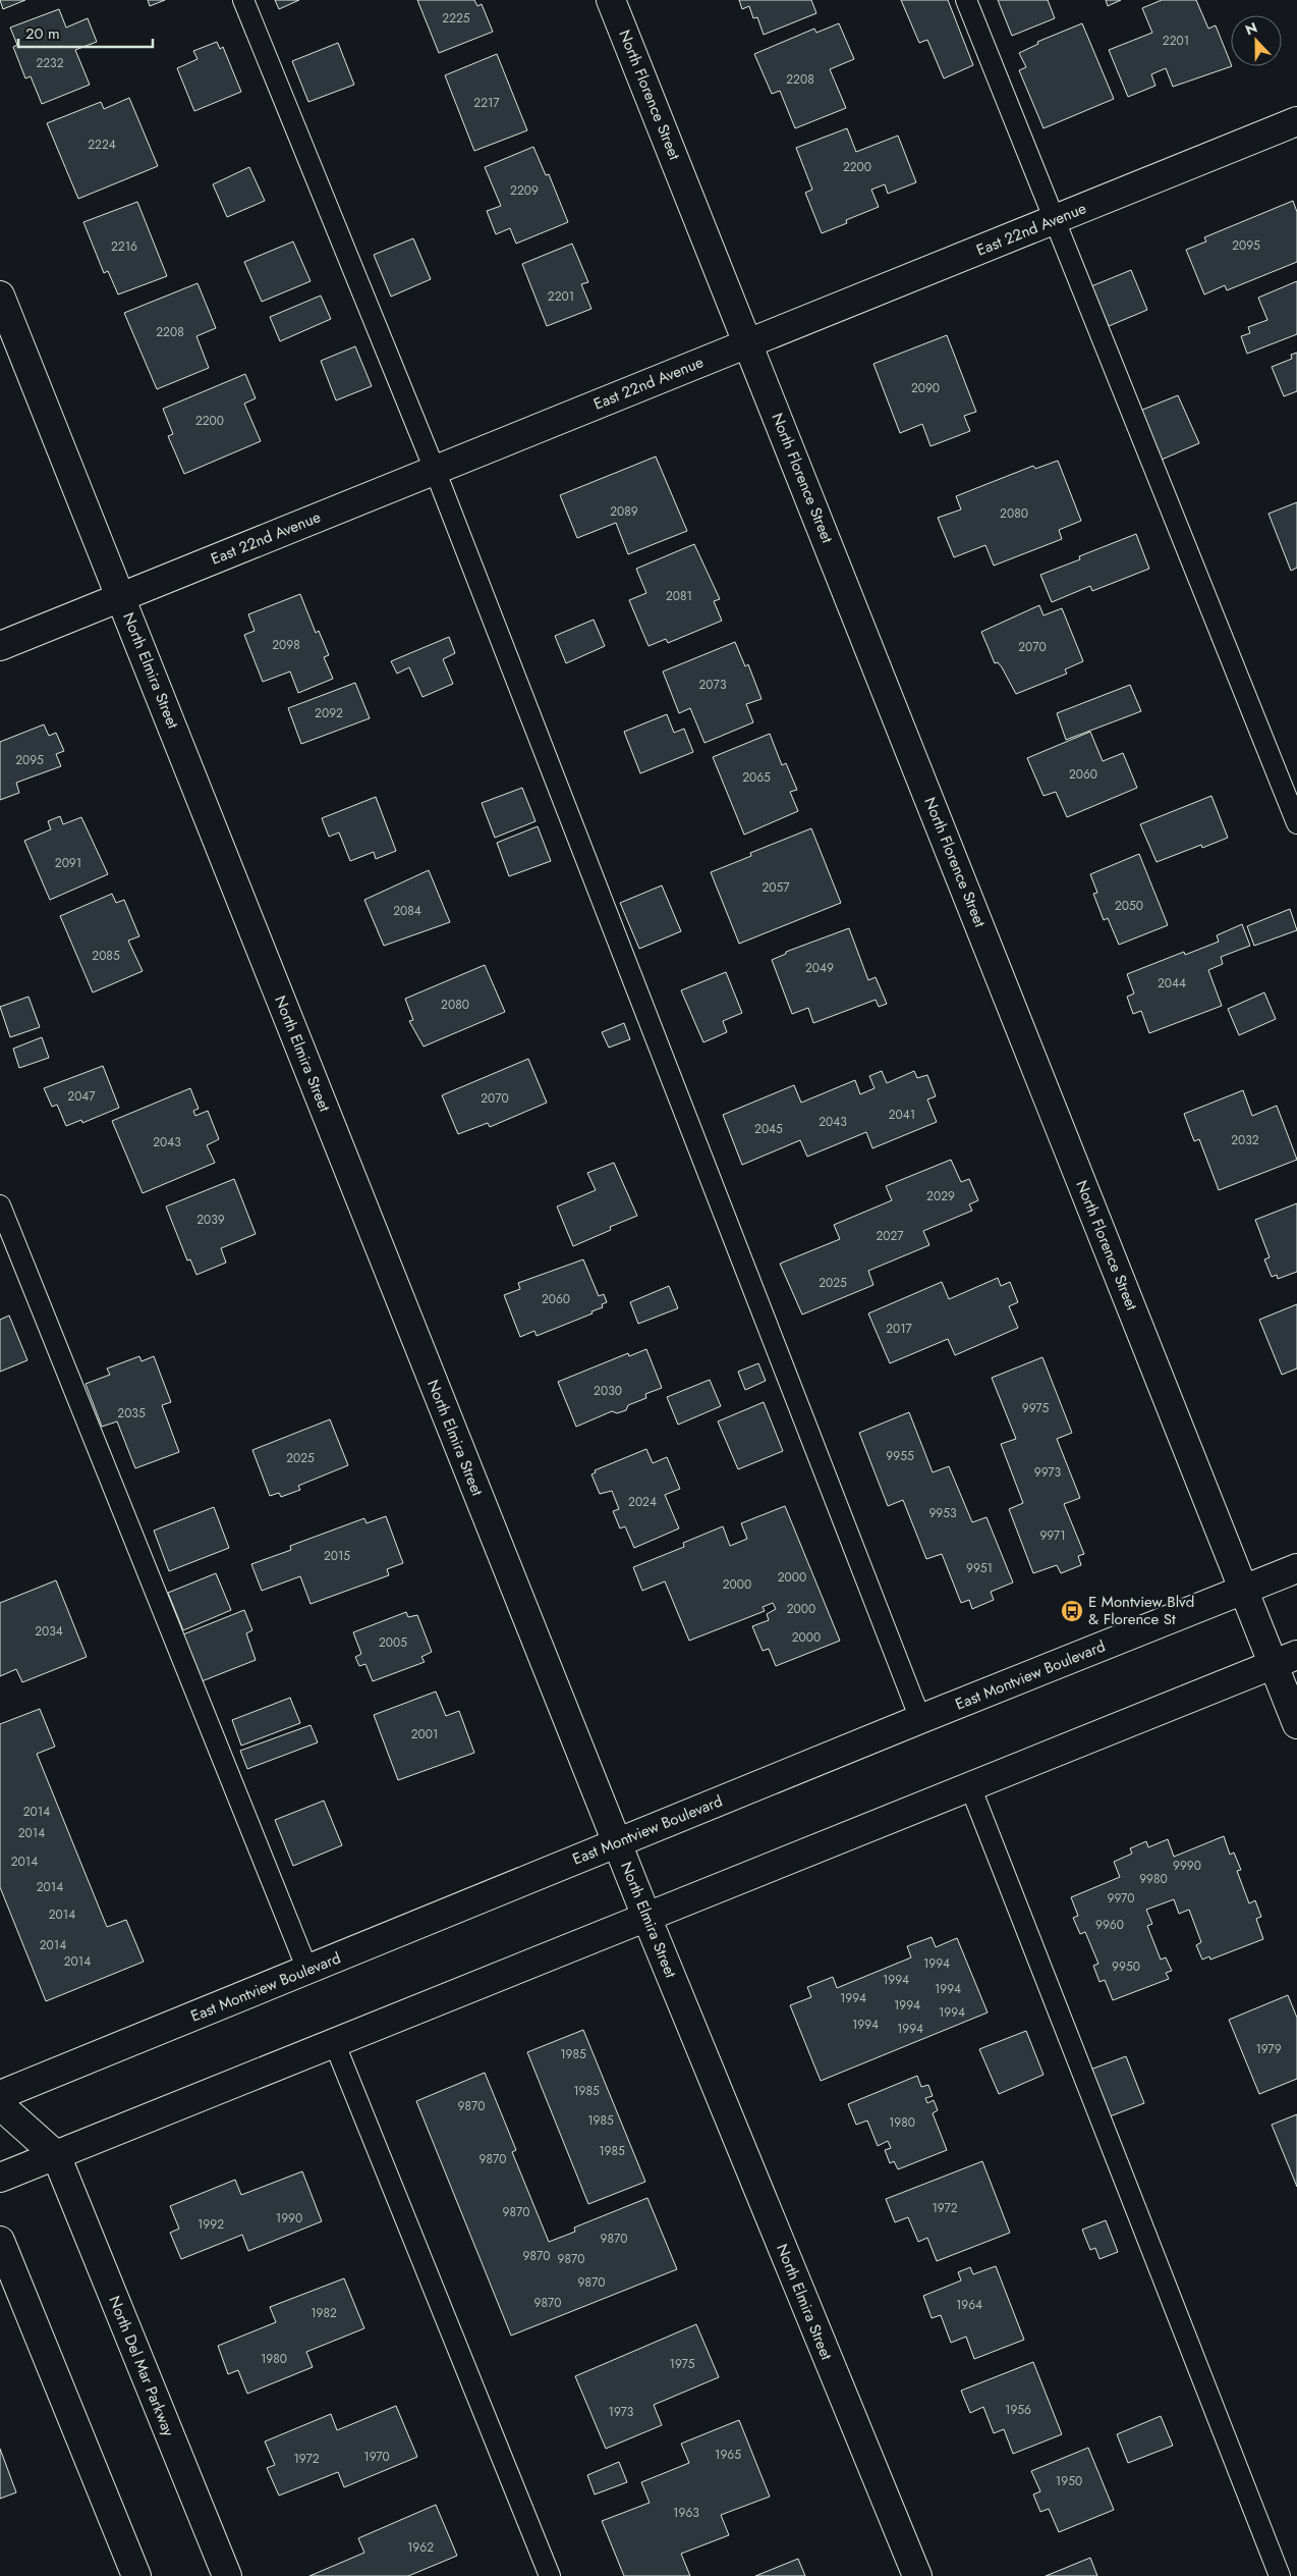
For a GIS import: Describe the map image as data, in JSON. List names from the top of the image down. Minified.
{"streets":{"street":["North Florence Street","East 22nd Avenue","North Elmira Street","East Montview Boulevard","North Del Mar Parkway"]},"crossings":[["North Florence Street","East 22nd Avenue"],["North Florence Street","East Montview Boulevard"],["East 22nd Avenue","North Elmira Street"],["North Elmira Street","East Montview Boulevard"]],"places":{"bus stop":["E Montview Blvd & Florence St"]},"house_numbers":["2225","2201","2232","2208","2217","2224","2200","2209","2095","2216","2201","2208","2090","2200","2089","2080","2081","2098","2070","2073","2092","2095","2060","2065","2091","2057","2050","2084","2085","2049","2044","2080","2047","2070","2041","2043","2045","2032","2043","2029","2039","2027","2025","2060","2017","2030","9975","2035","9955","2025","9973","2024","9953","9971","2015","9951","2000","2000","2000","2034","2000","2005","2001","2014","2014","2014","9990","9980","2014","9970","2014","9960","2014","2014","1994","9950","1994","1994","1994","1994","1994","1994","1994","1979","1985","1985","9870","1985","1980","1985","9870","1972","9870","1990","1992","9870","9870","9870","9870","9870","1964","1982","1980","1975","1956","1973","1965","1970","1972","1950","1963","1962"],"scale_bar":"20 m","north":"top"}
